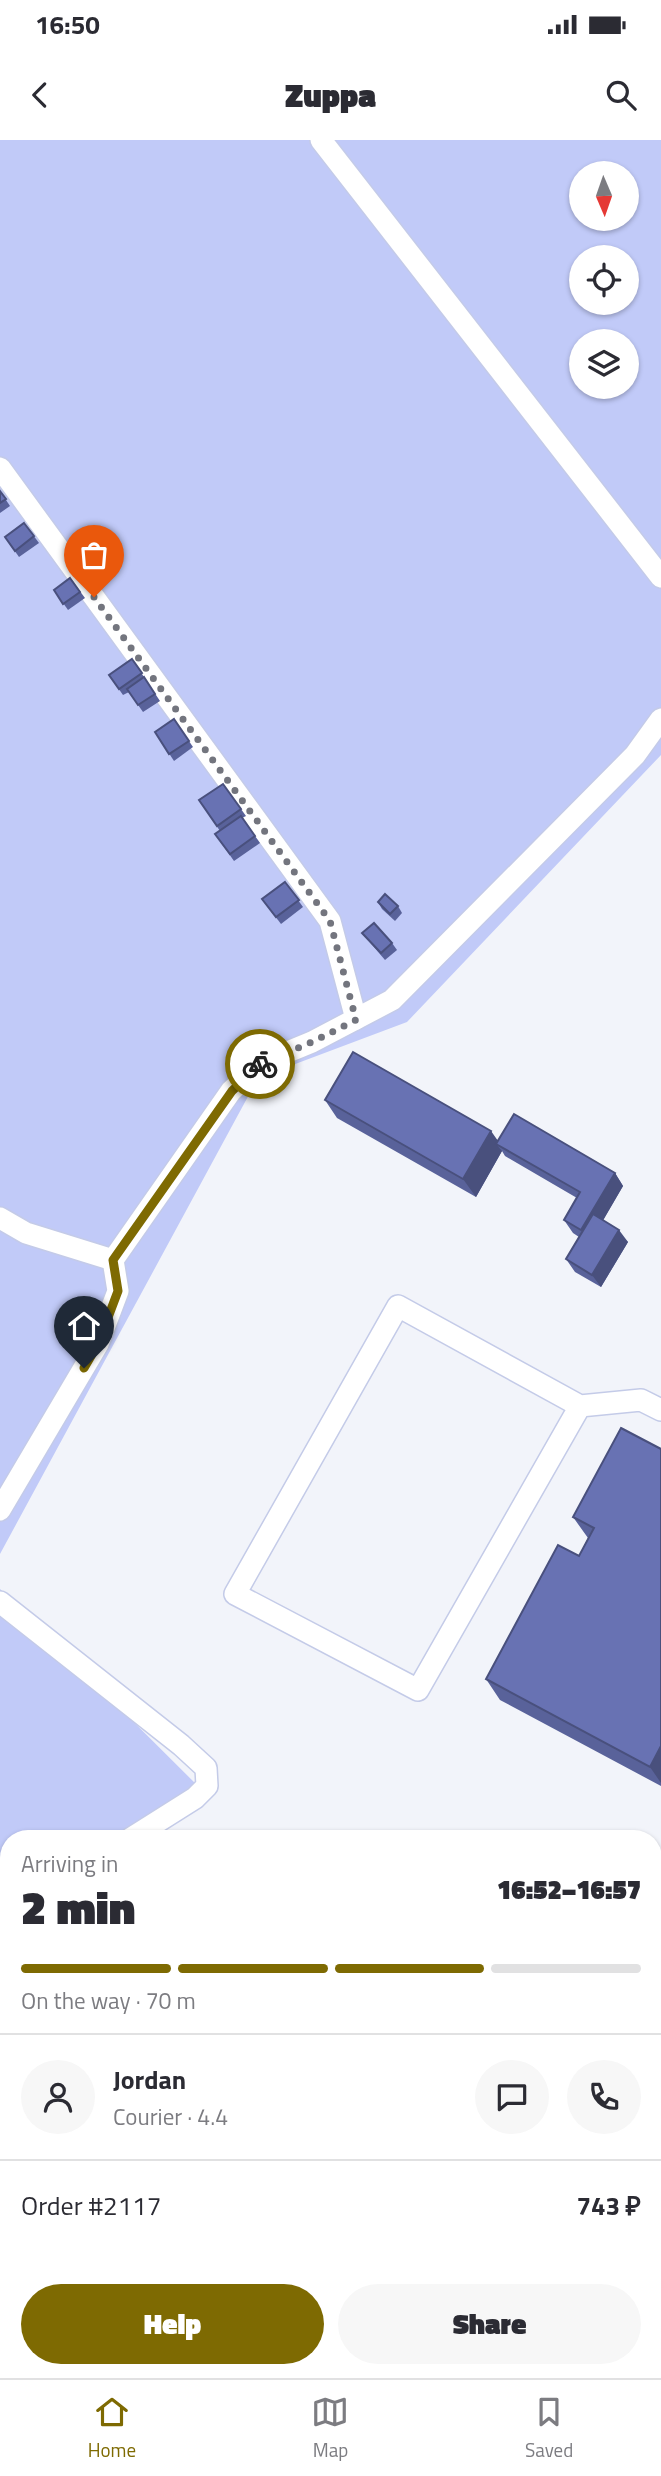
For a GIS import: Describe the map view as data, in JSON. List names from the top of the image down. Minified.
{"north":"bottom","page":{"status":"16:50","header":"Zuppa","heading":["2 min","Arriving in","16:52–16:57"],"panel":["Jordan","Courier · 4.4","Order #2117","743 ₽"],"bar":"On the way · 70 m","buttons":["Help","Share"],"tabs":["Home","Map","Saved"]}}
